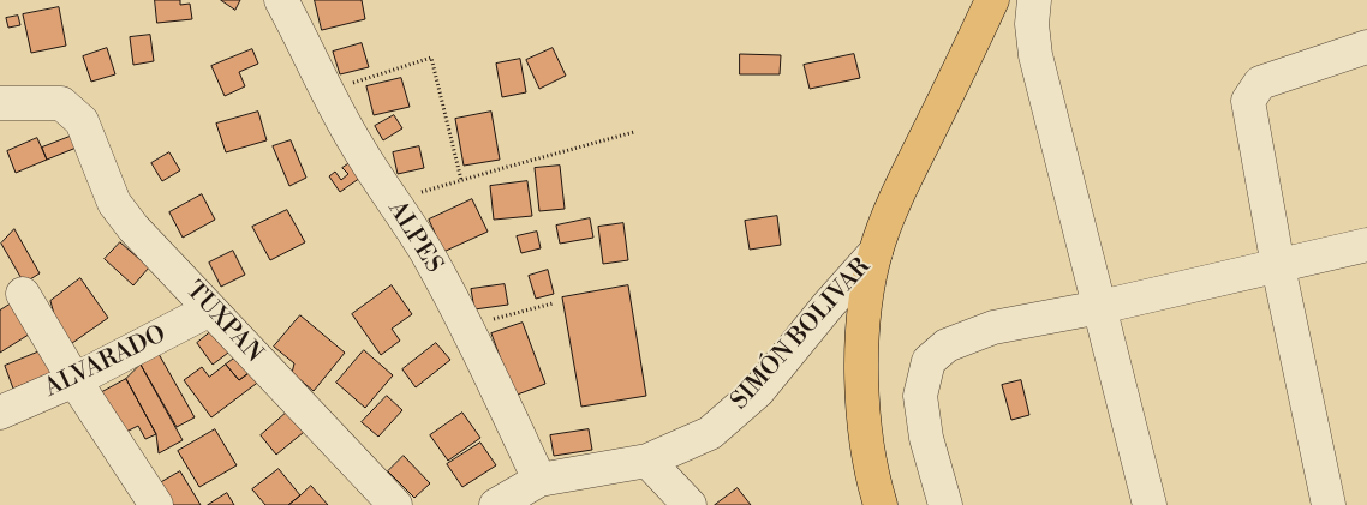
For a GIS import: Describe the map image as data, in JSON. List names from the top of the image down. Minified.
{"streets":{"street":["ALPES","TUXPAN","SIMÓN BOLIVAR","ALVARADO"]},"crossings":[["ALPES","SIMÓN BOLIVAR"],["TUXPAN","ALVARADO"]]}
